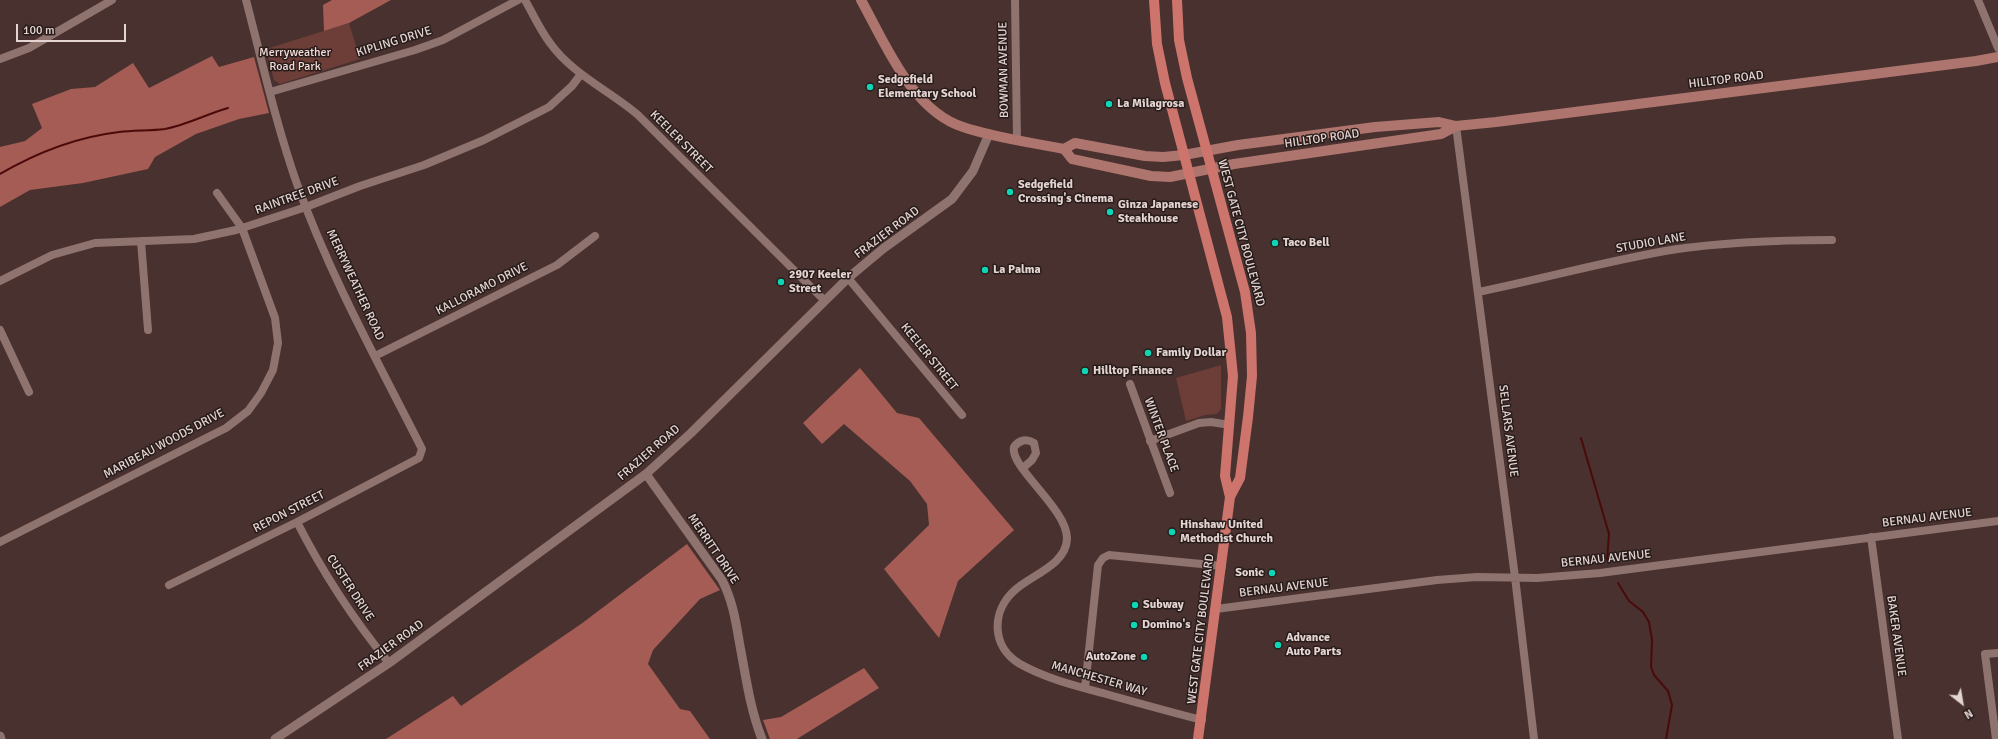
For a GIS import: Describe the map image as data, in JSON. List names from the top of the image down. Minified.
{"streets":{"main road":["HILLTOP ROAD","WEST GATE CITY BOULEVARD"],"street":["KIPLING DRIVE","BOWMAN AVENUE","KEELER STREET","RAINTREE DRIVE","FRAZIER ROAD","STUDIO LANE","MERRYWEATHER ROAD","KALLORAMO DRIVE","SELLARS AVENUE","WINTER PLACE","MARIBEAU WOODS DRIVE","REPON STREET","BERNAU AVENUE","MERRITT DRIVE","CUSTER DRIVE","BAKER AVENUE","MANCHESTER WAY"]},"crossings":[["KIPLING DRIVE","MERRYWEATHER ROAD"],["HILLTOP ROAD","WEST GATE CITY BOULEVARD"],["HILLTOP ROAD","SELLARS AVENUE"],["KEELER STREET","RAINTREE DRIVE"],["KEELER STREET","FRAZIER ROAD"],["RAINTREE DRIVE","MERRYWEATHER ROAD"],["RAINTREE DRIVE","MARIBEAU WOODS DRIVE"],["FRAZIER ROAD","MERRITT DRIVE"],["FRAZIER ROAD","CUSTER DRIVE"],["WEST GATE CITY BOULEVARD","BERNAU AVENUE"],["WEST GATE CITY BOULEVARD","MANCHESTER WAY"],["STUDIO LANE","SELLARS AVENUE"],["MERRYWEATHER ROAD","KALLORAMO DRIVE"],["MERRYWEATHER ROAD","REPON STREET"],["SELLARS AVENUE","BERNAU AVENUE"],["REPON STREET","CUSTER DRIVE"],["BERNAU AVENUE","BAKER AVENUE"]],"parks":["Merryweather Road Park"],"places":["Sedgefield Elementary School","La Milagrosa","Sedgefield Crossing's Cinema","Ginza Japanese Steakhouse","Taco Bell","La Palma","2907 Keeler Street","Family Dollar","Hilltop Finance","Hinshaw United Methodist Church","Sonic","Subway","Domino's","Advance Auto Parts","AutoZone"],"scale_bar":"100 m","north":"bottom right"}
